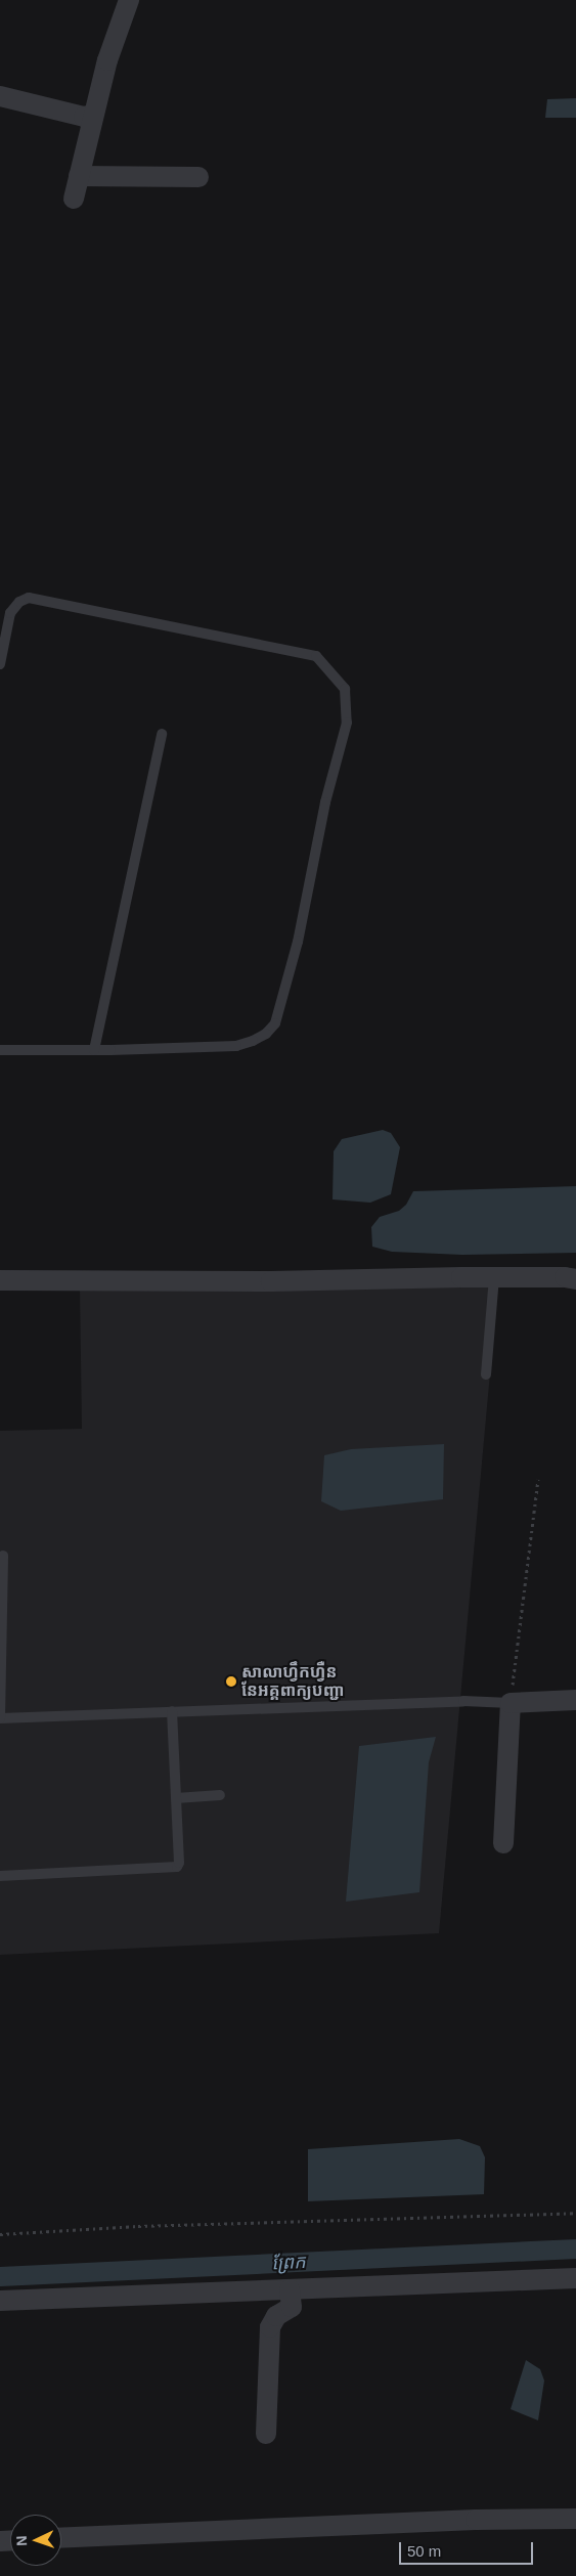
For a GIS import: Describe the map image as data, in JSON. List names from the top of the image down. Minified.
{"water":["ព្រែក"],"places":["សាលាហ្វឹកហ្វឺន នែអគ្គពាក្យបញ្ជា"],"scale_bar":"50 m","north":"left"}
